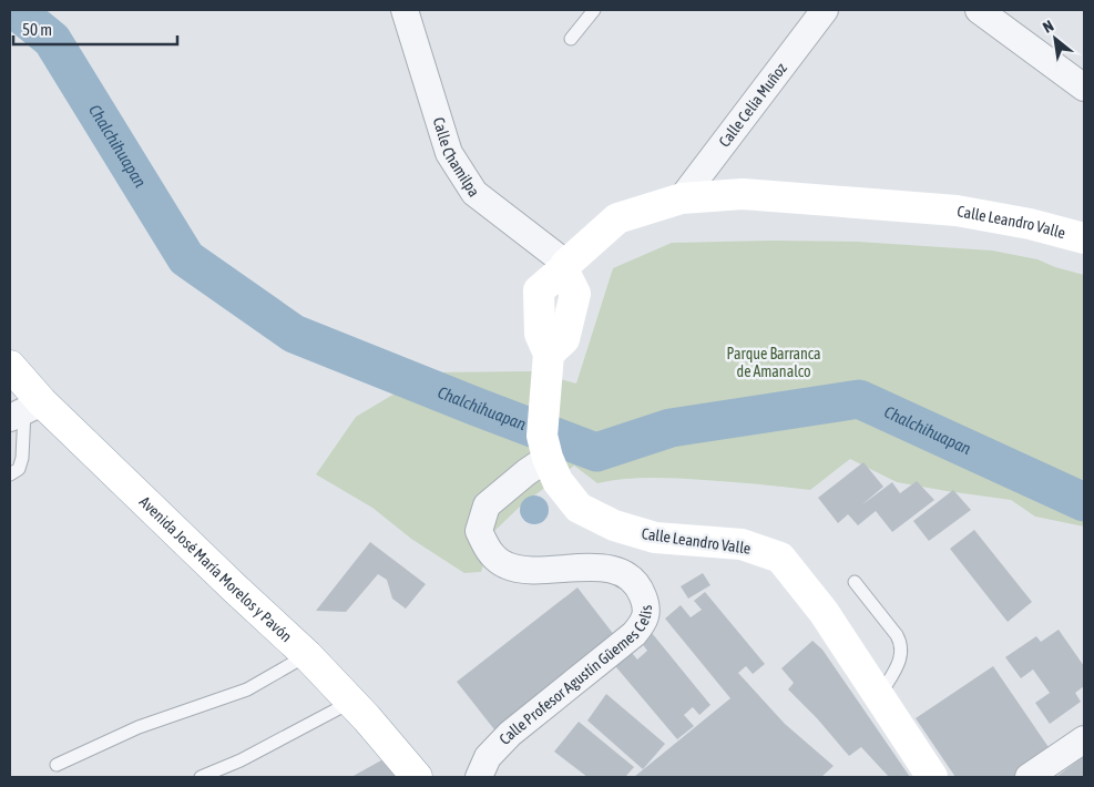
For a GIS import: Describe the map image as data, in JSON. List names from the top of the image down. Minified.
{"streets":{"street":["Calle Celia Muñoz","Calle Chamilpa","Calle Leandro Valle","Avenida José María Morelos y Pavón","Calle Profesor Agustín Güemes Celis"]},"crossings":[["Calle Celia Muñoz","Calle Leandro Valle"],["Calle Chamilpa","Calle Leandro Valle"],["Calle Leandro Valle","Calle Profesor Agustín Güemes Celis"]],"water":["Chalchihuapan"],"parks":["Parque Barranca de Amanalco"],"scale_bar":"50 m","north":"top left"}
